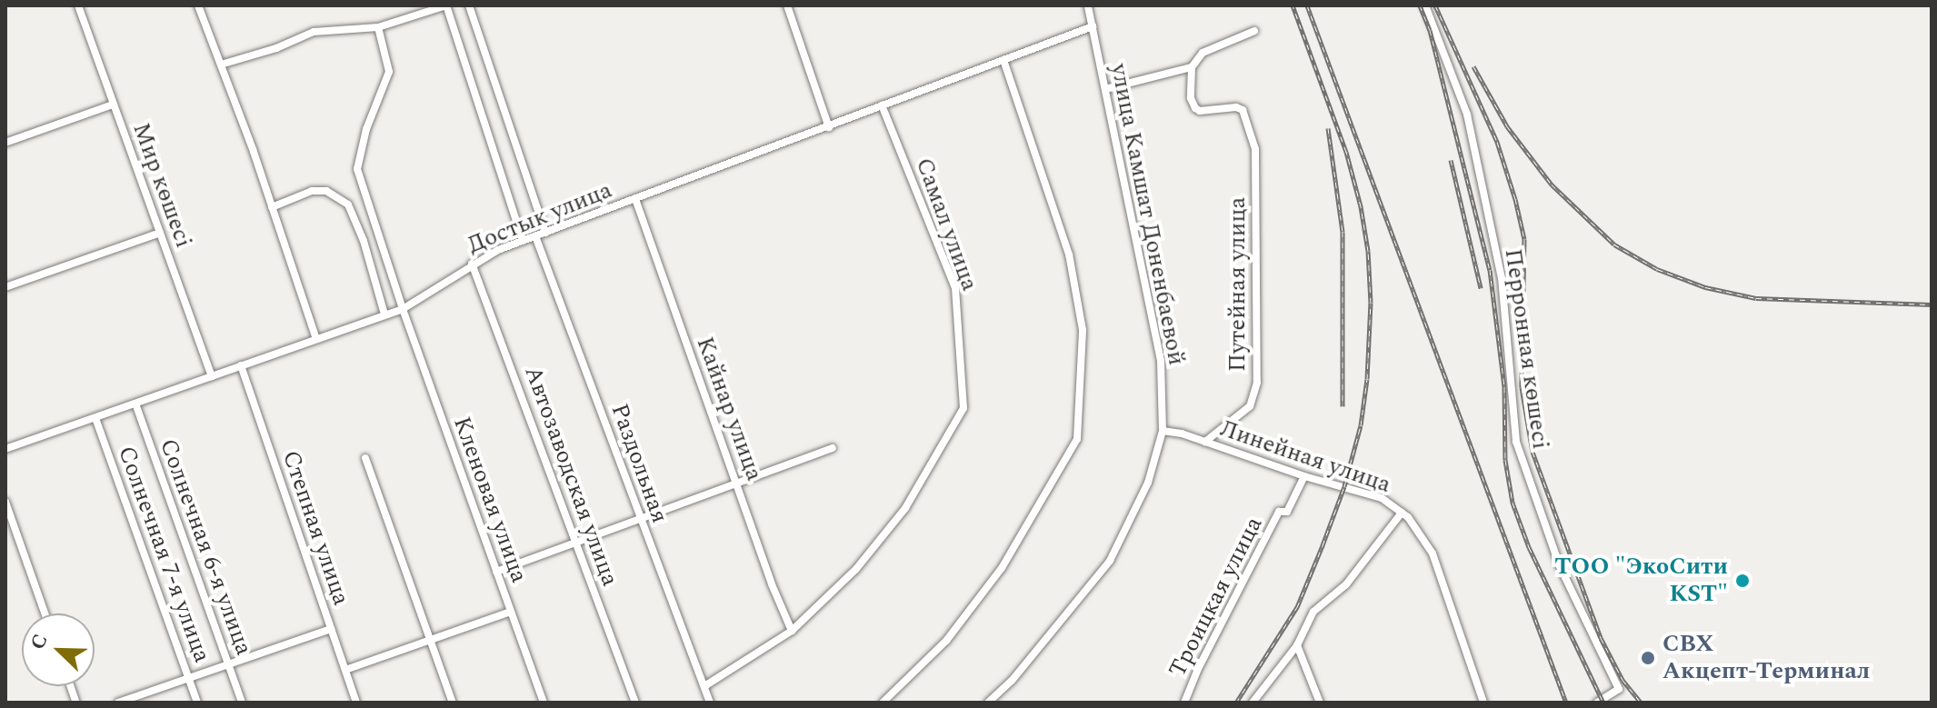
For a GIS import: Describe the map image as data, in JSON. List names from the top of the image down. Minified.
{"streets":{"street":["Мир көшесі","улица Камшат Доненбаевой","Достык улица","Самал улица","Путейная улица","Перронная көшесі","Кайнар улица","Линейная улица","Раздольная","Автозаводская улица","Кленовая улица","Степная улица","Солнечная 6-я улица","Солнечная 7-я улица","Троицкая улица"]},"crossings":[["Мир көшесі","Достык улица"],["улица Камшат Доненбаевой","Достык улица"],["улица Камшат Доненбаевой","Линейная улица"],["Достык улица","Самал улица"],["Достык улица","Кайнар улица"],["Достык улица","Раздольная"],["Достык улица","Автозаводская улица"],["Достык улица","Кленовая улица"],["Достык улица","Степная улица"],["Достык улица","Солнечная 6-я улица"],["Достык улица","Солнечная 7-я улица"],["Самал улица","Кайнар улица"],["Самал улица","Раздольная"],["Путейная улица","Линейная улица"],["Линейная улица","Троицкая улица"]],"places":["ТОО \"ЭкоСити KST\"","СВХ Акцепт-Терминал"],"north":"top left"}
